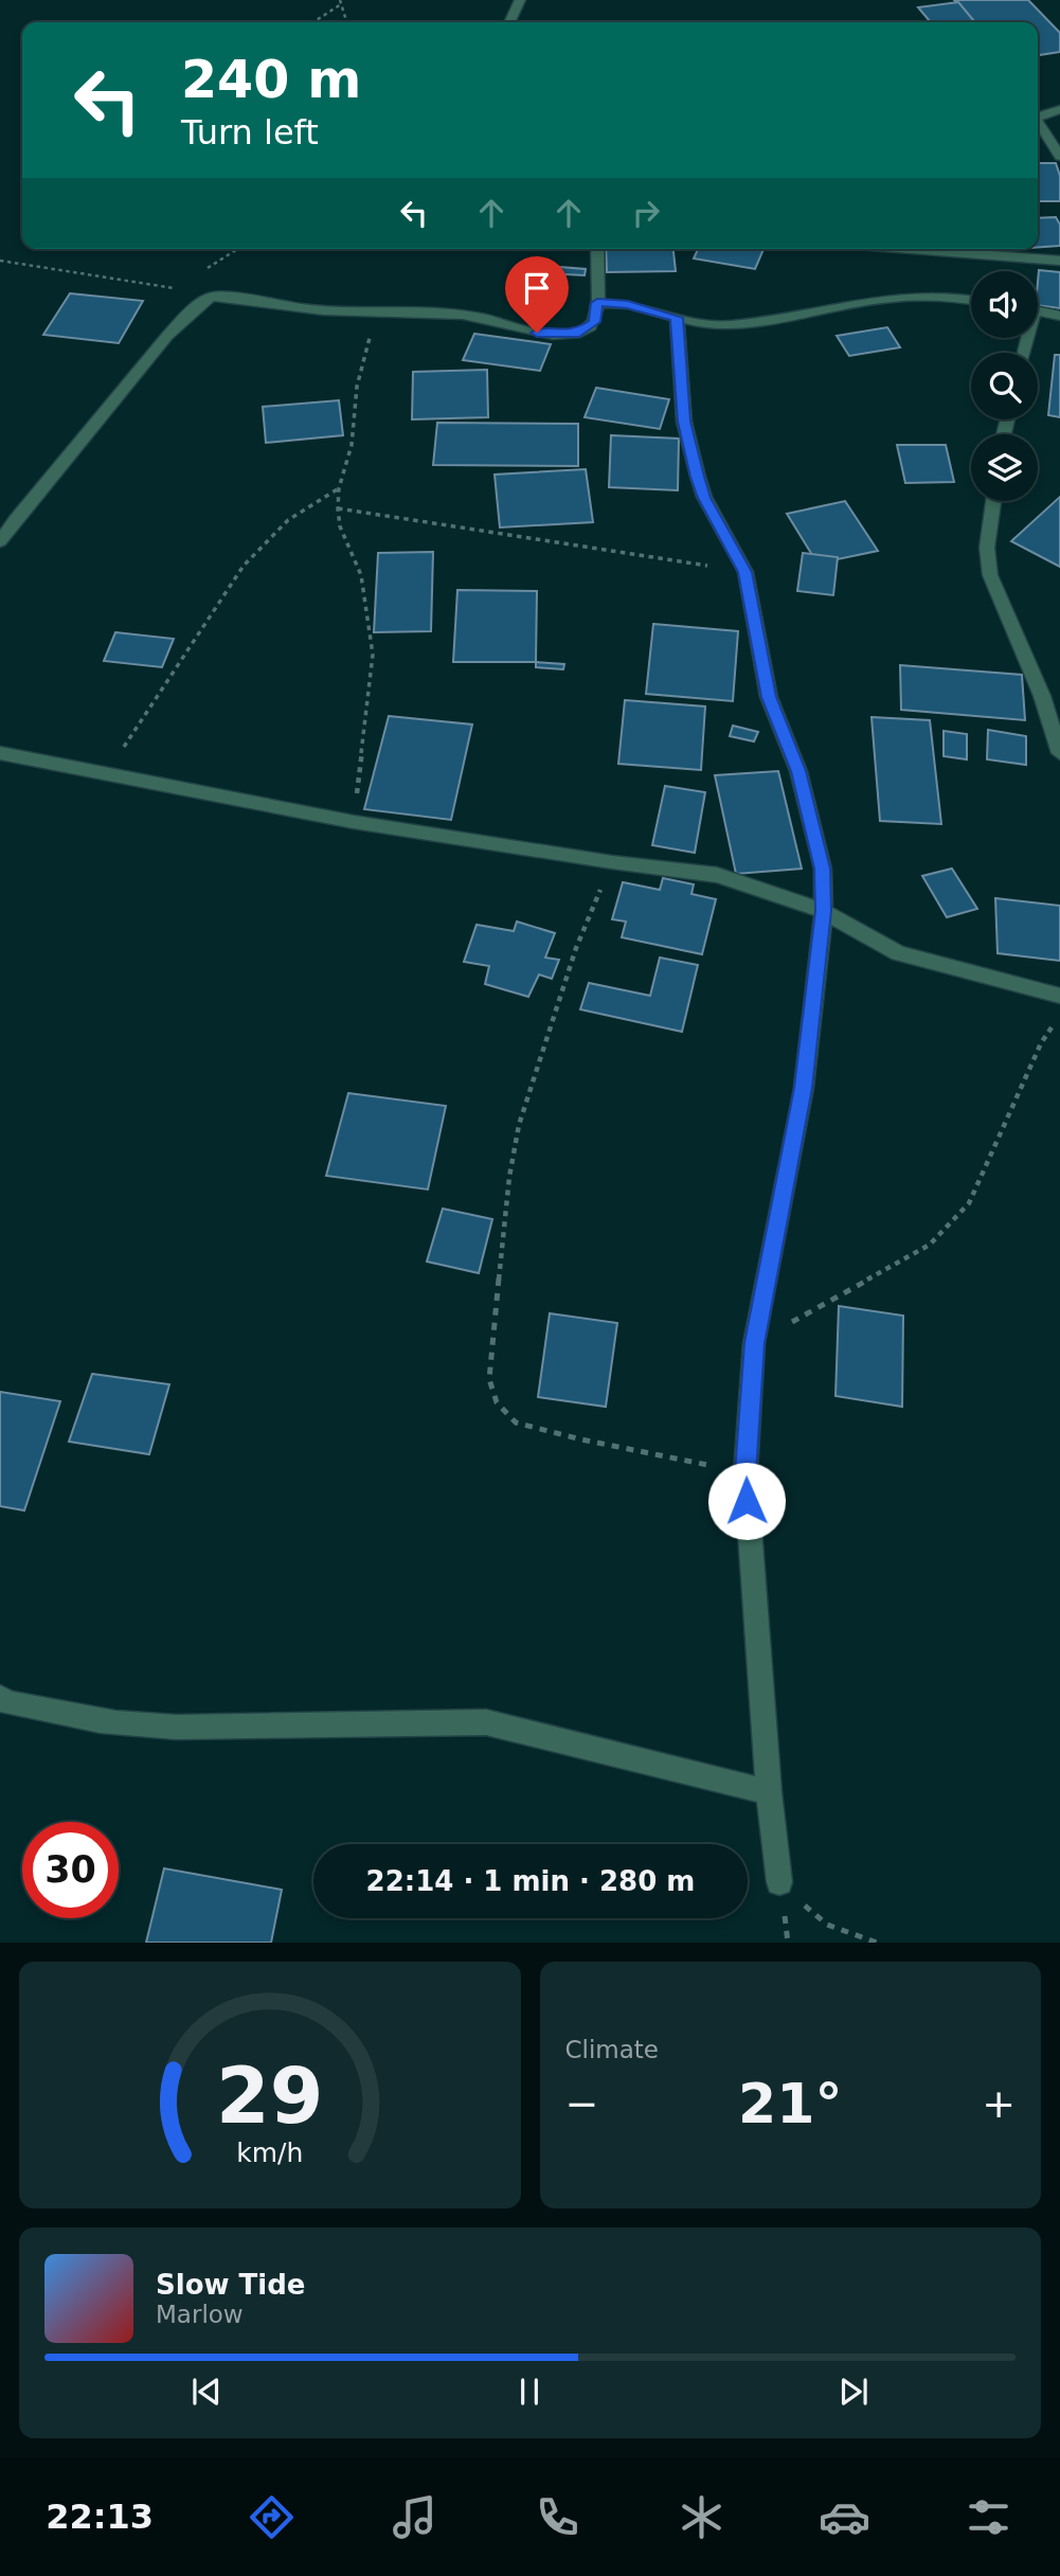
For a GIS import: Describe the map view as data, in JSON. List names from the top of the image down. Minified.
{"page":{"turn":["240 m","Turn left"],"limit":"30","trip":"22:14 · 1 min · 280 m","tile":"Climate","heat":["−","21°","+"],"song":["Slow Tide","Marlow"],"tabs":"22:13","gauge":["29","km/h"]}}
